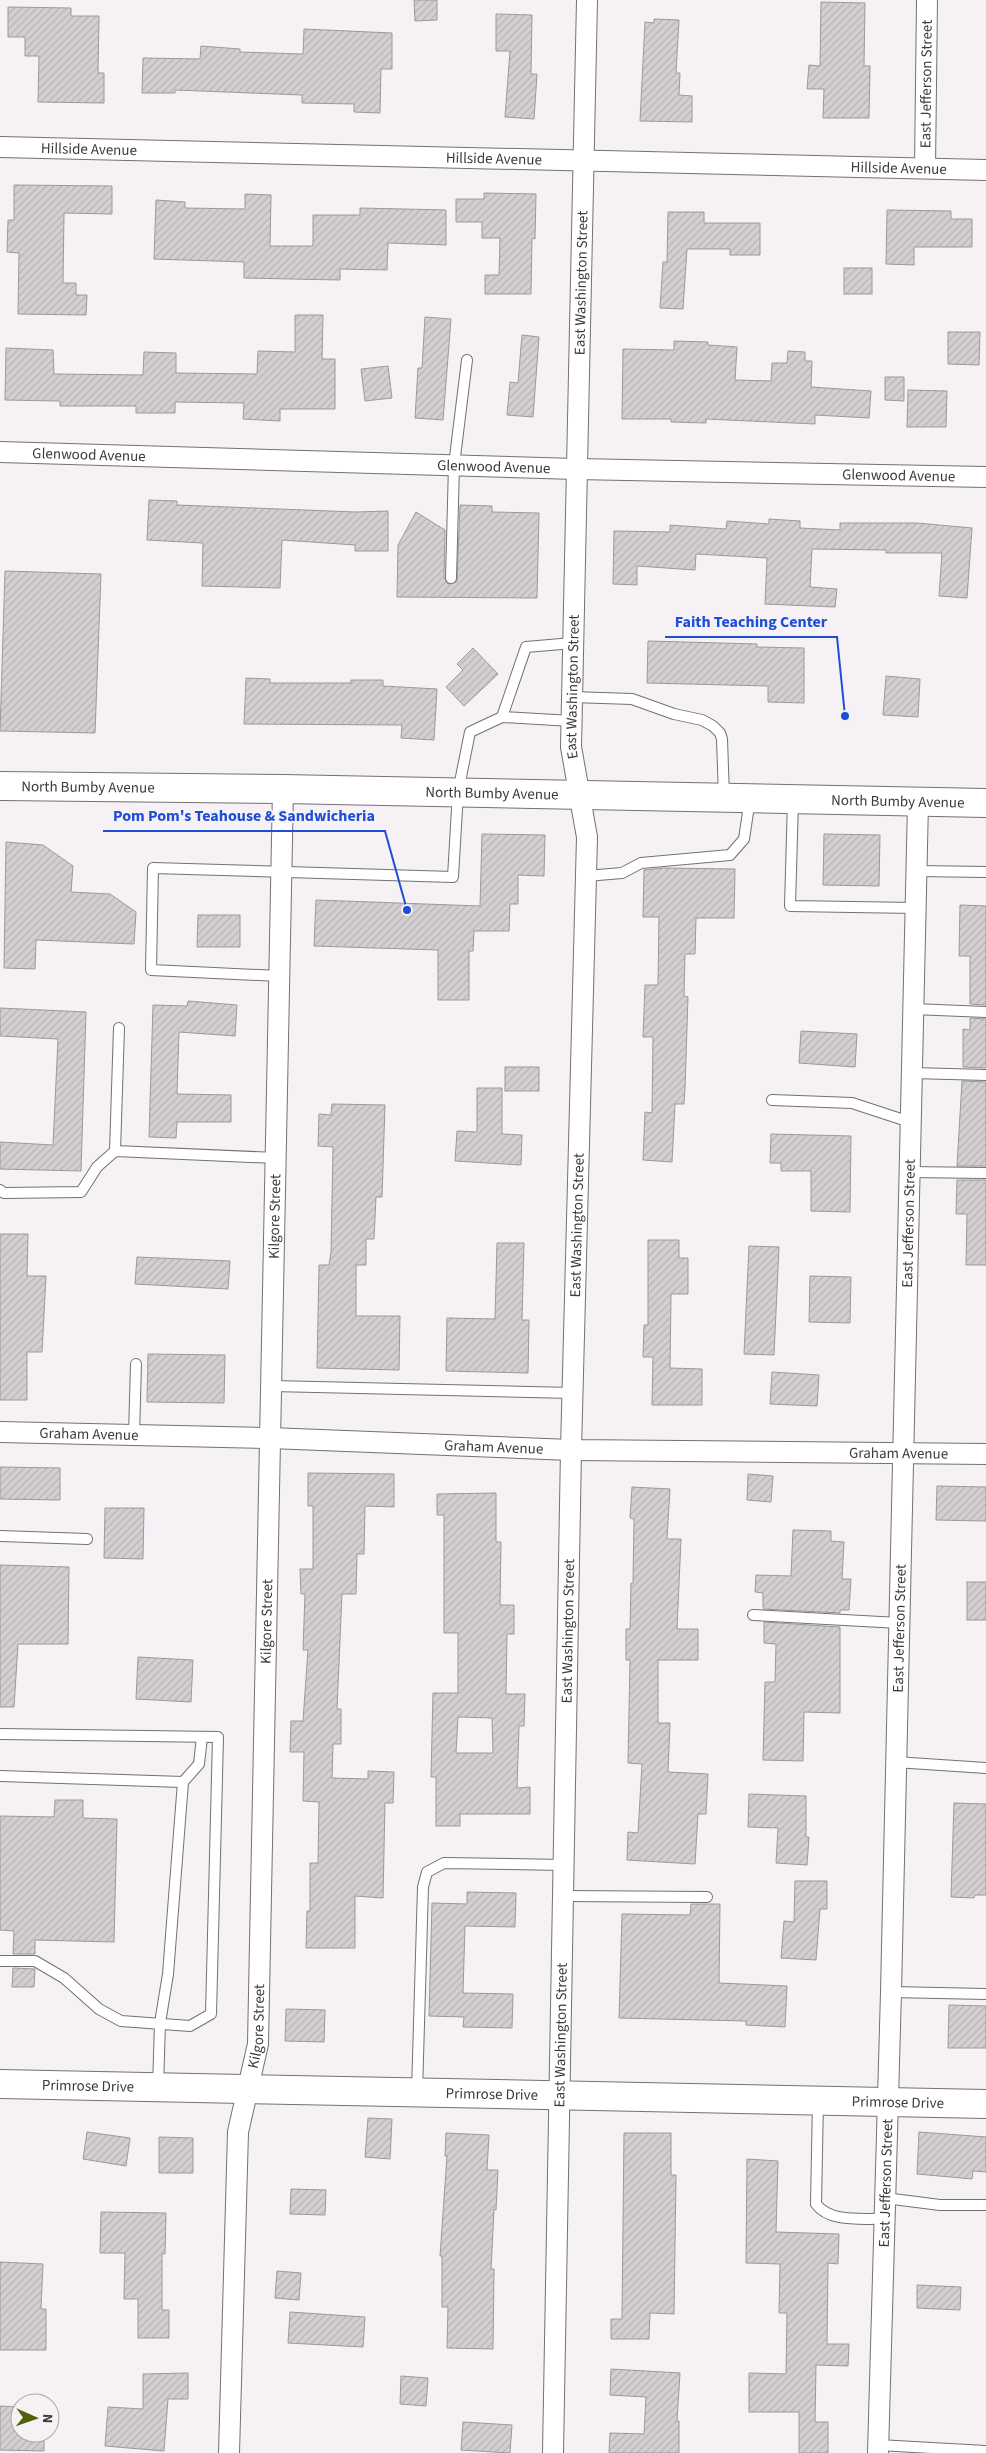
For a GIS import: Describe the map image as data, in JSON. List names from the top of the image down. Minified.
{"streets":{"street":["East Jefferson Street","Hillside Avenue","East Washington Street","Glenwood Avenue","North Bumby Avenue","Kilgore Street","Graham Avenue","Primrose Drive"]},"crossings":[["East Jefferson Street","Hillside Avenue"],["East Jefferson Street","North Bumby Avenue"],["East Jefferson Street","Graham Avenue"],["East Jefferson Street","Primrose Drive"],["Hillside Avenue","East Washington Street"],["East Washington Street","Glenwood Avenue"],["East Washington Street","North Bumby Avenue"],["East Washington Street","Graham Avenue"],["East Washington Street","Primrose Drive"],["North Bumby Avenue","Kilgore Street"],["Kilgore Street","Graham Avenue"],["Kilgore Street","Primrose Drive"]],"places":["Faith Teaching Center","Pom Pom's Teahouse & Sandwicheria"],"north":"right"}
